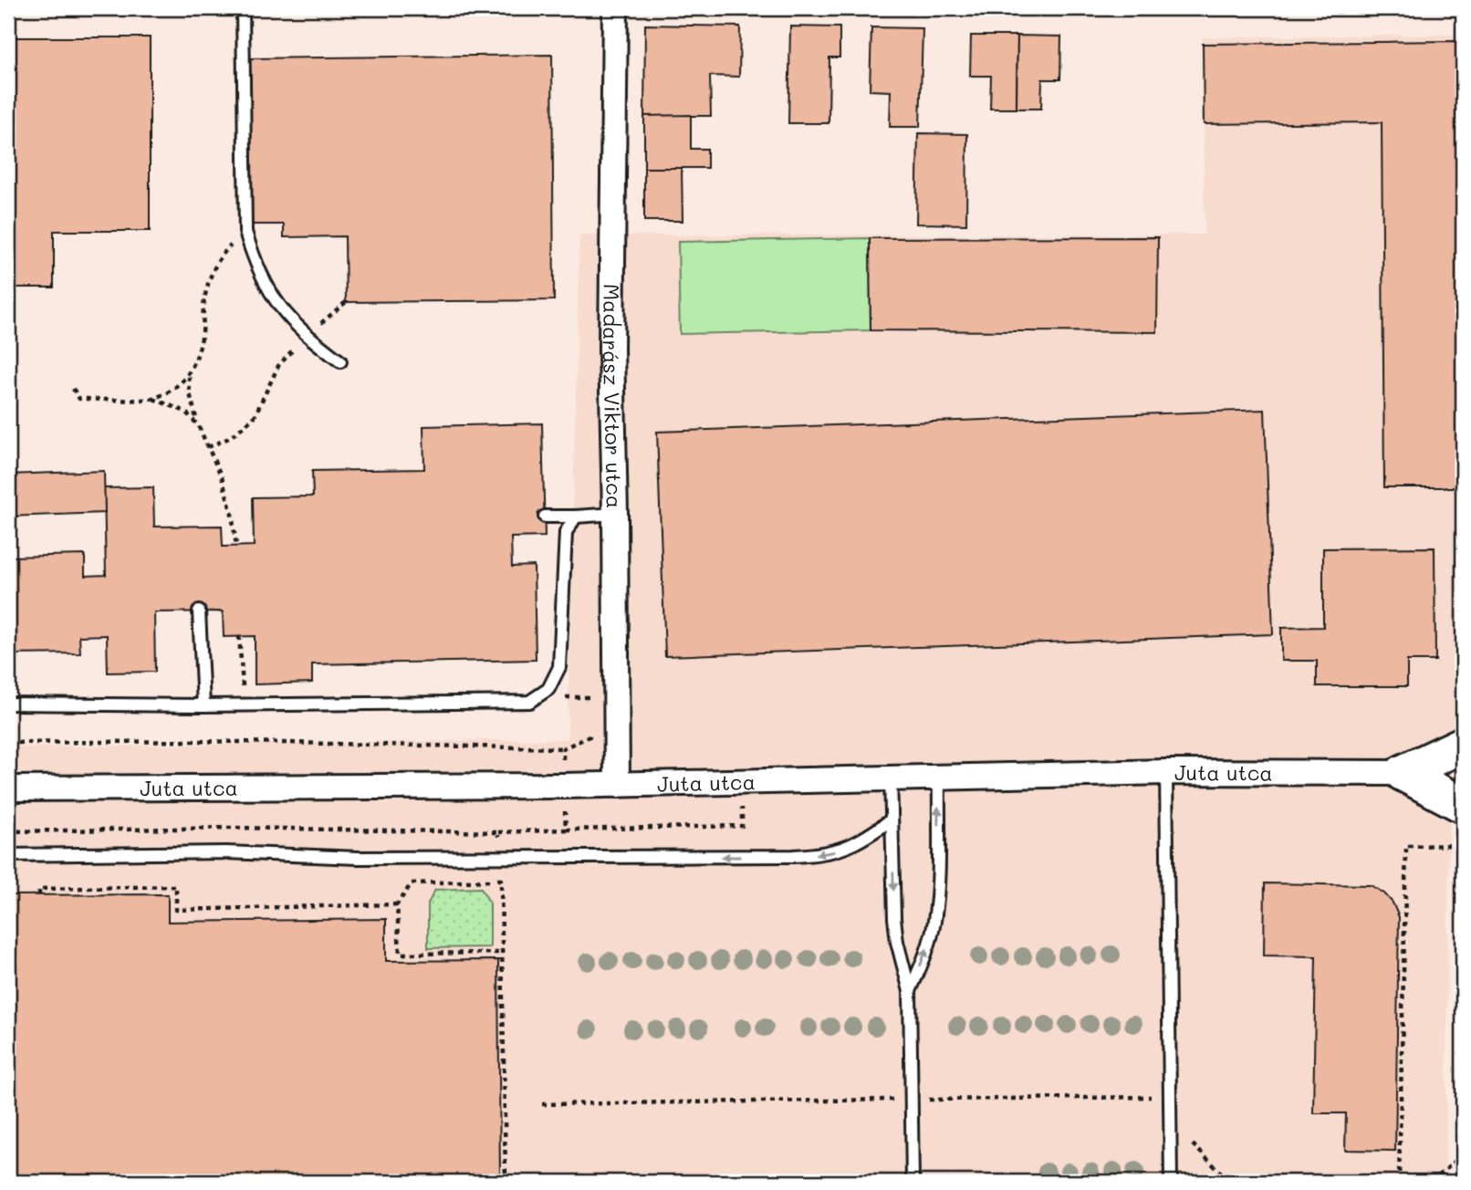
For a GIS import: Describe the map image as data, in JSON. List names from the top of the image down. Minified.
{"streets":{"street":["Madarász Viktor utca","Juta utca"]},"crossings":[["Madarász Viktor utca","Juta utca"]]}
